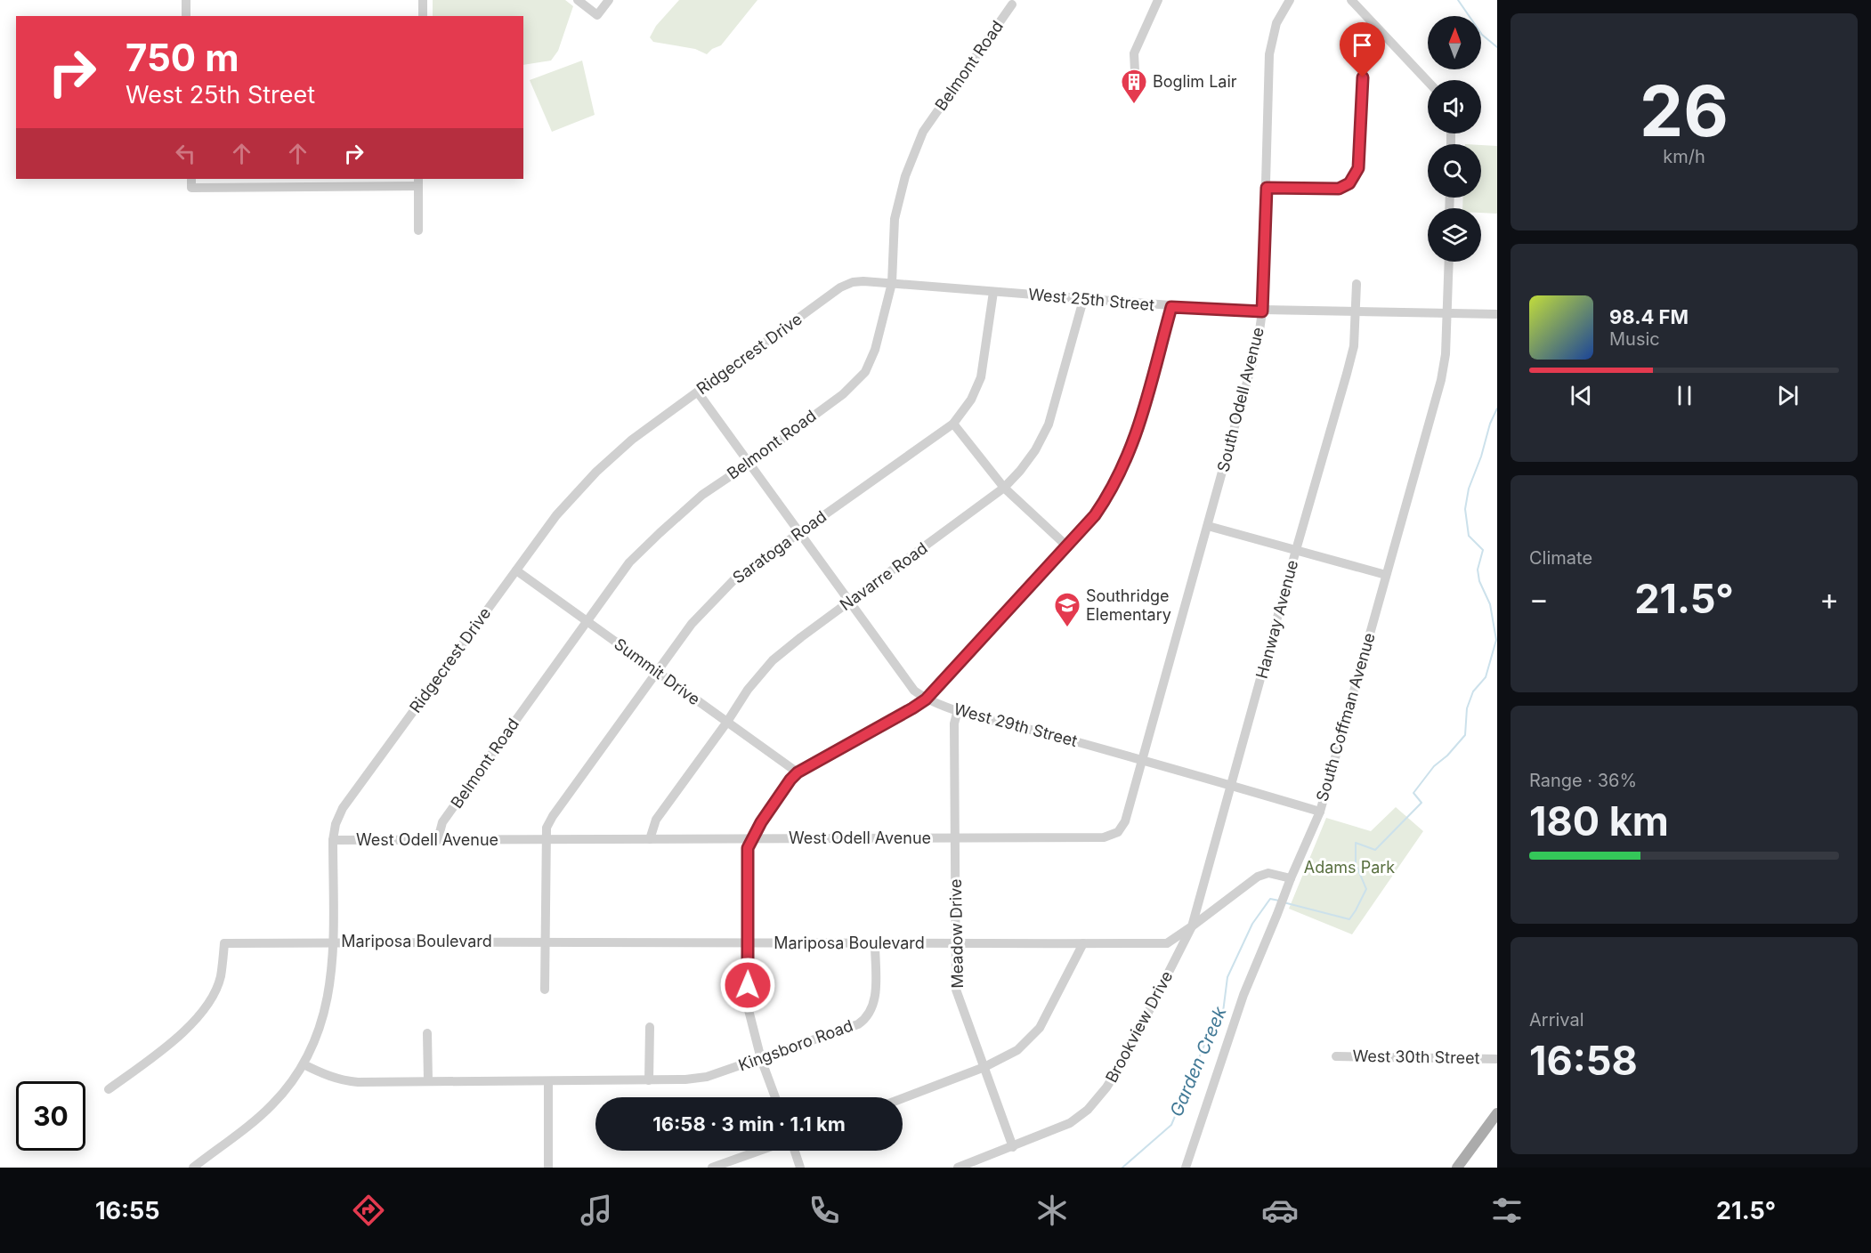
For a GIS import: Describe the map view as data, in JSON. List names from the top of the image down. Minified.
{"streets":{"street":["Belmont Road","West 25th Street","Ridgecrest Drive","South Odell Avenue","Saratoga Road","Navarre Road","Hanway Avenue","Summit Drive","South Coffman Avenue","West 29th Street","West Odell Avenue","Meadow Drive","Mariposa Boulevard","Brookview Drive","Kingsboro Road","West 30th Street"]},"crossings":[["Belmont Road","West 25th Street"],["Belmont Road","Ridgecrest Drive"],["Belmont Road","Summit Drive"],["Belmont Road","West 29th Street"],["Belmont Road","West Odell Avenue"],["West 25th Street","Ridgecrest Drive"],["West 25th Street","South Odell Avenue"],["West 25th Street","Saratoga Road"],["West 25th Street","Navarre Road"],["West 25th Street","Hanway Avenue"],["West 25th Street","South Coffman Avenue"],["Ridgecrest Drive","Summit Drive"],["Ridgecrest Drive","West 29th Street"],["Ridgecrest Drive","West Odell Avenue"],["Ridgecrest Drive","Mariposa Boulevard"],["Ridgecrest Drive","Kingsboro Road"],["South Odell Avenue","West 29th Street"],["South Odell Avenue","West Odell Avenue"],["Saratoga Road","Summit Drive"],["Saratoga Road","West 29th Street"],["Saratoga Road","West Odell Avenue"],["Saratoga Road","Mariposa Boulevard"],["Navarre Road","Summit Drive"],["Navarre Road","West 29th Street"],["Navarre Road","West Odell Avenue"],["Hanway Avenue","West 29th Street"],["Hanway Avenue","Mariposa Boulevard"],["Hanway Avenue","Brookview Drive"],["South Coffman Avenue","West 29th Street"],["South Coffman Avenue","Mariposa Boulevard"],["West 29th Street","West Odell Avenue"],["West 29th Street","Meadow Drive"],["West Odell Avenue","Meadow Drive"],["Meadow Drive","Mariposa Boulevard"],["Meadow Drive","Brookview Drive"],["Mariposa Boulevard","Brookview Drive"],["Mariposa Boulevard","Kingsboro Road"]],"water":["Garden Creek"],"parks":["Adams Park"],"places":{"building":["Boglim Lair"],"school or university":["Southridge Elementary"]},"north":"top","page":{"tile":[["26","km/h"],"Climate",["Range · 36%","180 km"],["Arrival","16:58"]],"turn":["750 m","West 25th Street"],"song":["98.4 FM","Music"],"heat":["−","21.5°","+"],"limit":"30","trip":"16:58 · 3 min · 1.1 km","tabs":["16:55","21.5°"]}}
